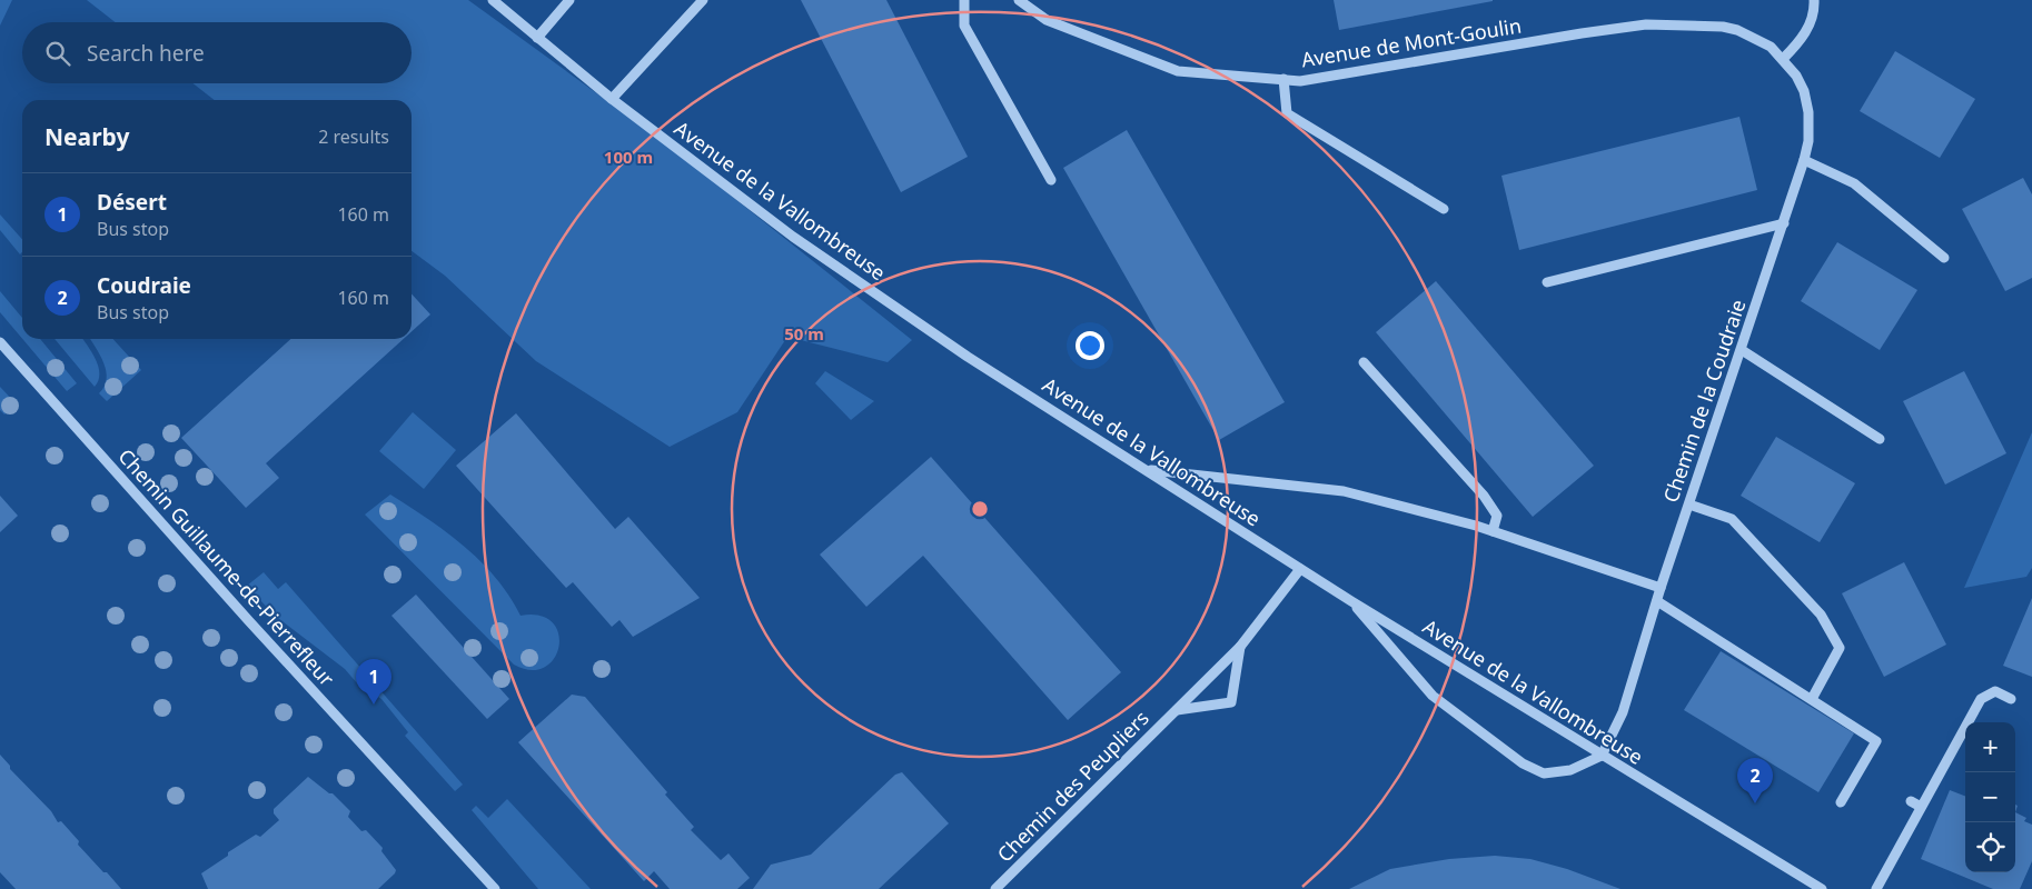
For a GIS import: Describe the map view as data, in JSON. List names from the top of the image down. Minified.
{"streets":{"street":["Avenue de Mont-Goulin","Avenue de la Vallombreuse","Chemin de la Coudraie","Chemin Guillaume-de-Pierrefleur","Chemin des Peupliers"]},"crossings":[["Avenue de Mont-Goulin","Chemin de la Coudraie"],["Avenue de la Vallombreuse","Chemin de la Coudraie"],["Avenue de la Vallombreuse","Chemin des Peupliers"]],"page":{"search":"Search here","heading":["Nearby","2 results"],"list":[{"mark":"1","name":"Désert","note":"Bus stop","value":"160 m"},{"mark":"2","name":"Coudraie","note":"Bus stop","value":"160 m"}],"pins":["1","2"],"map_buttons":["+","−"]},"rings":["100 m","50 m"]}
